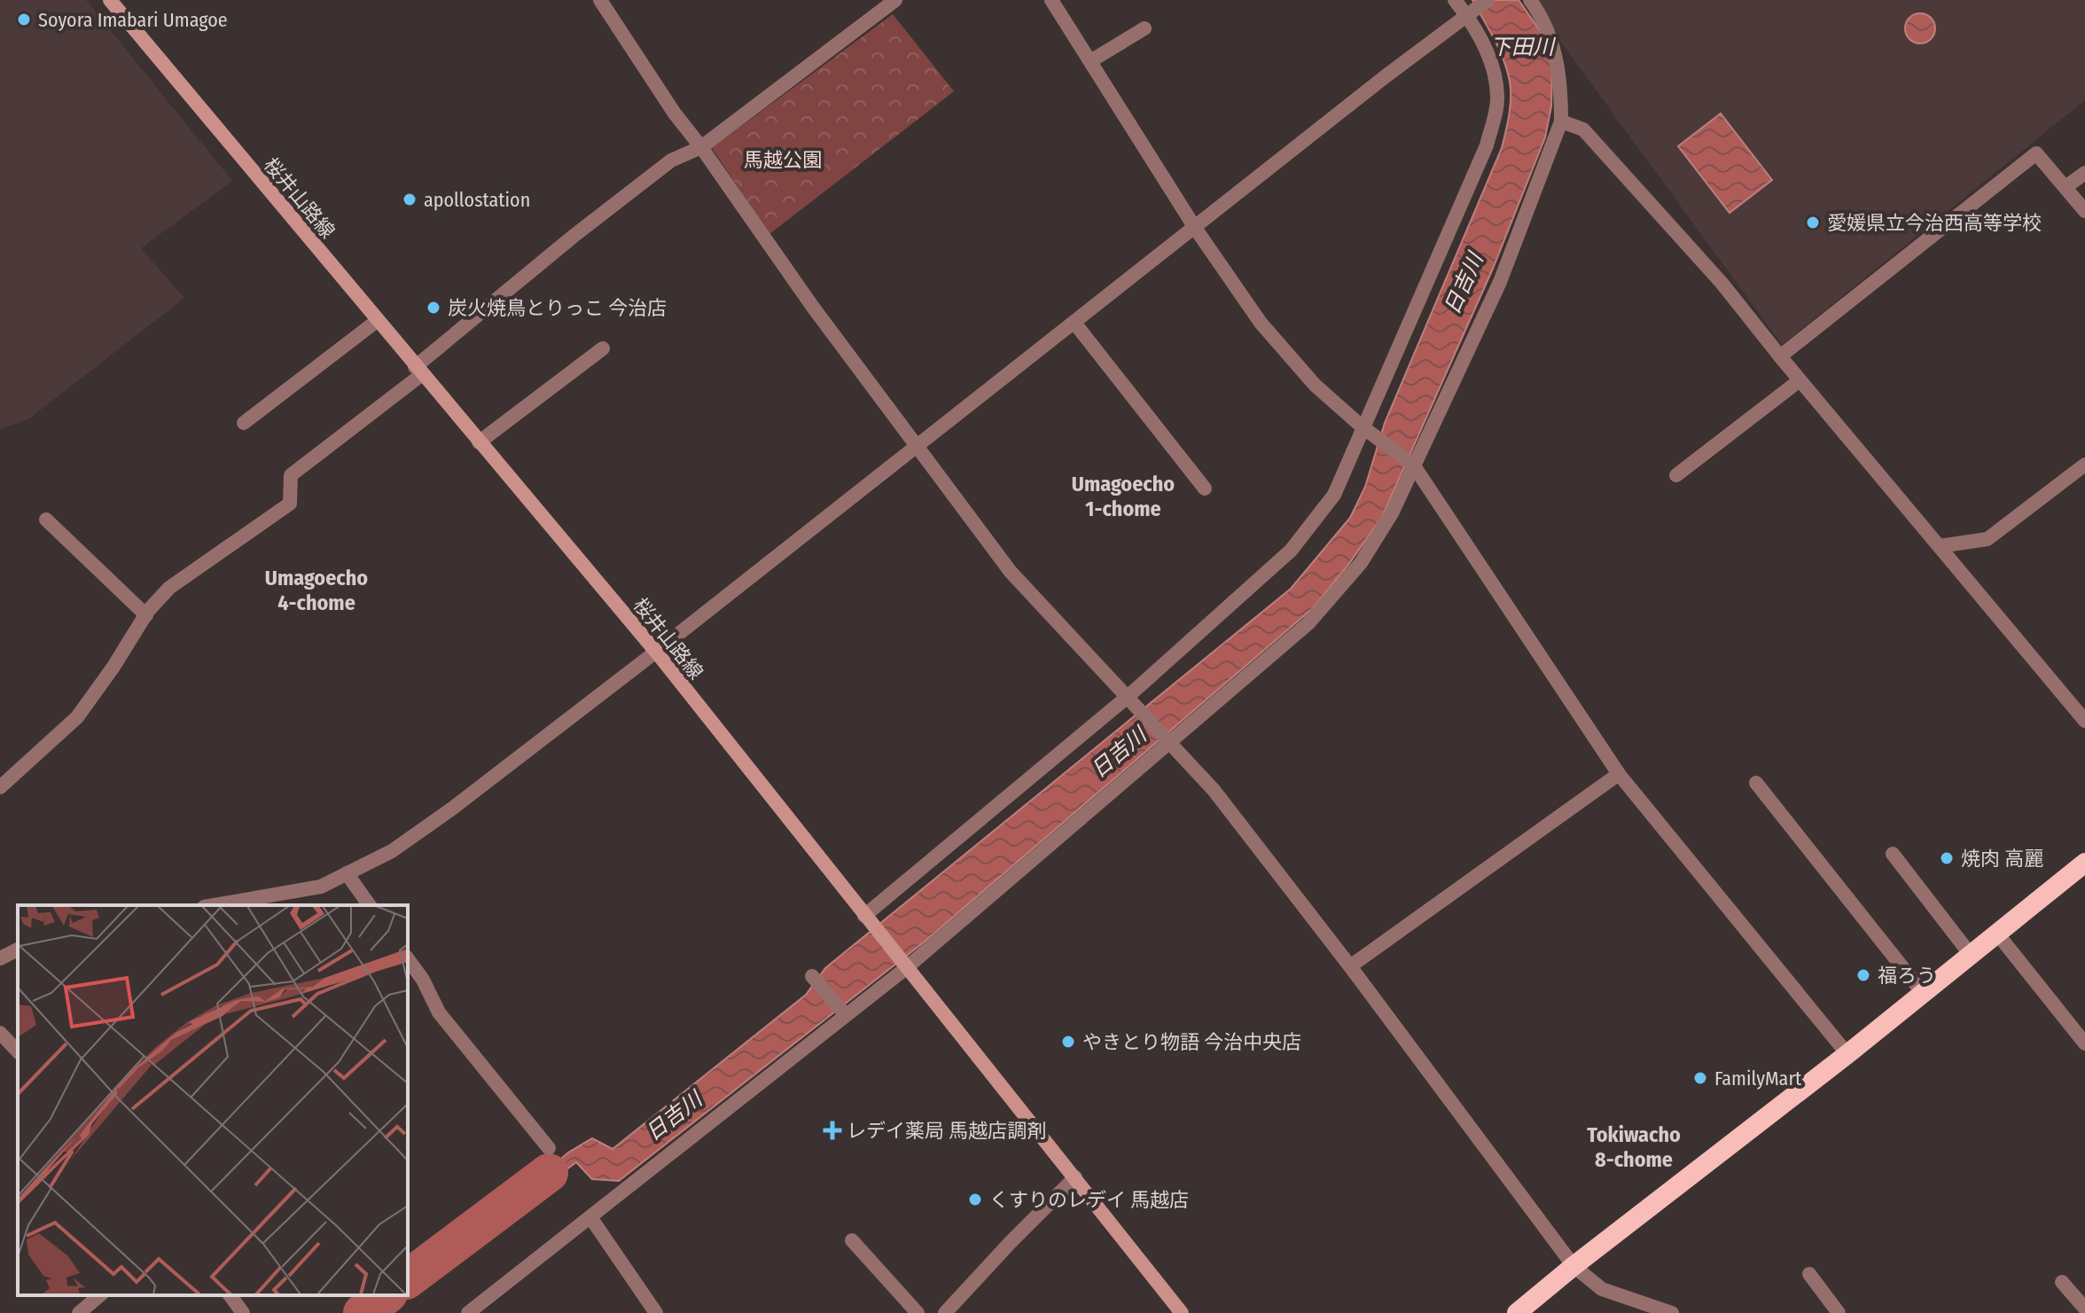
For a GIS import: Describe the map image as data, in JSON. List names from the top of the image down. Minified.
{"streets":{"main road":["桜井山路線"]},"districts":["Umagoecho 1-chome","Umagoecho 4-chome","Tokiwacho 8-chome"],"water":["下田川","日吉川"],"parks":["馬越公園"],"places":{"other":["Soyora Imabari Umagoe","apollostation","愛媛県立今治西高等学校","炭火焼鳥とりっこ 今治店","焼肉 高麗","福ろう","やきとり物語 今治中央店","FamilyMart","くすりのレデイ 馬越店"],"health":["レデイ薬局 馬越店調剤"]}}
